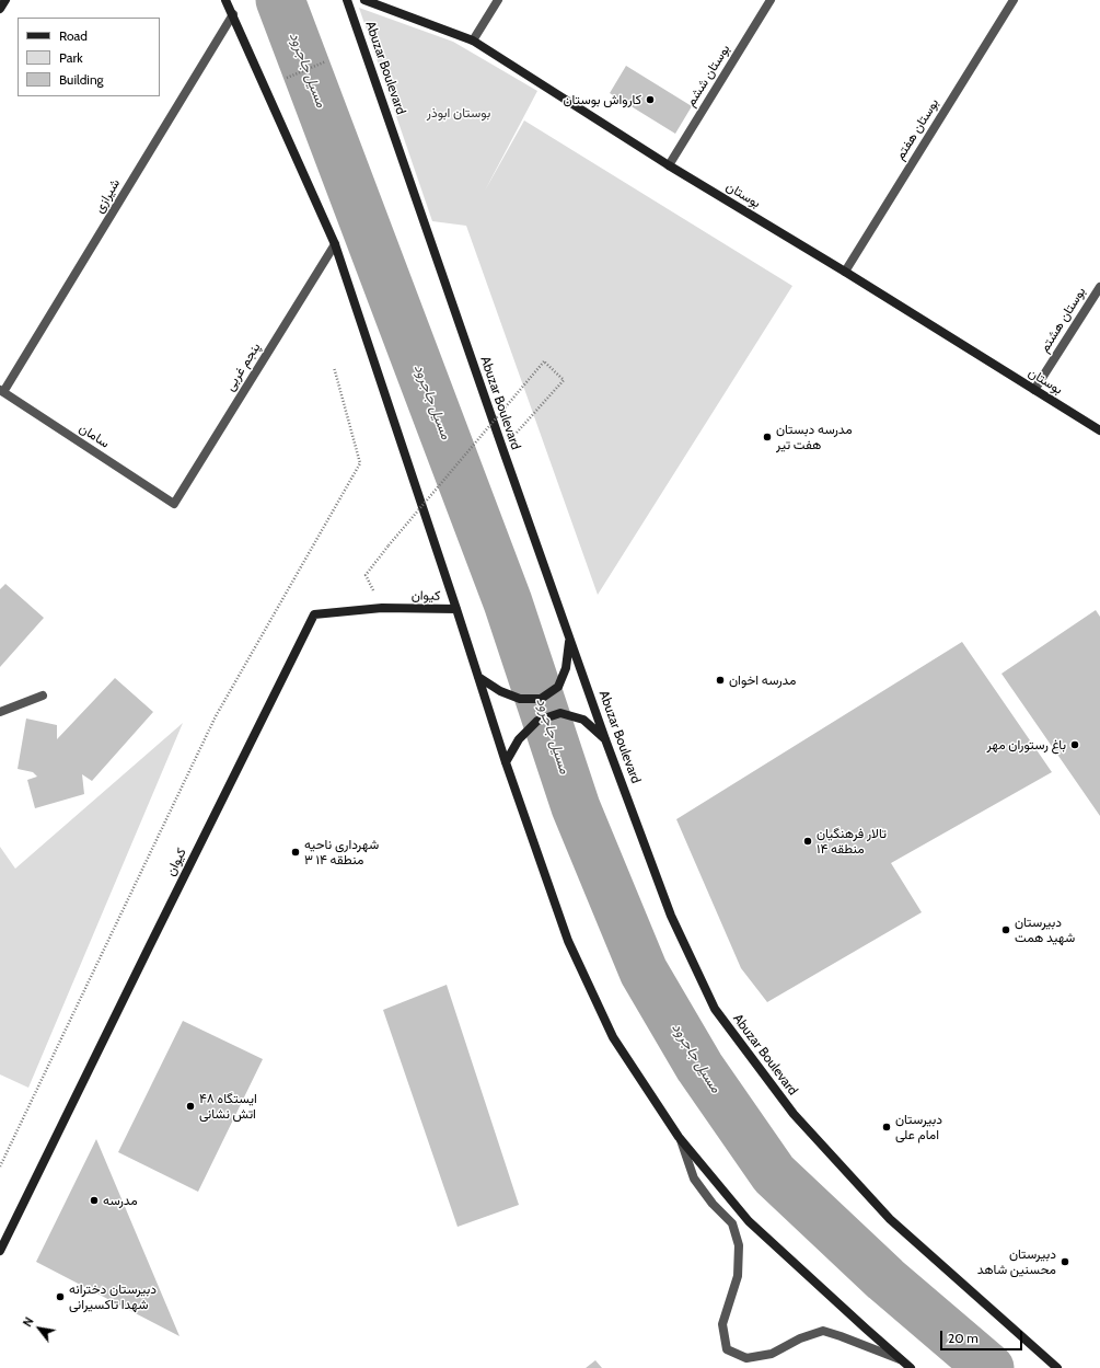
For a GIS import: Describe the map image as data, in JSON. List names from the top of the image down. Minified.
{"streets":{"main road":["Abuzar Boulevard","بوستان","کیوان"],"street":["بوستان ششم","بوستان هفتم","شیرازی","بوستان هشتم","پنجم غربی","سامان"]},"crossings":[["بوستان ششم","بوستان"],["بوستان هفتم","بوستان"],["بوستان","بوستان هشتم"],["شیرازی","سامان"],["پنجم غربی","سامان"]],"water":["مسیل جاجرود"],"parks":["بوستان ابوذر"],"places":["کارواش بوستان","مدرسه دبستان هفت تیر","مدرسه اخوان","باغ رستوران مهر","تالار فرهنگیان منطقه ۱۴","شهرداری ناحیه ۳ منطقه ۱۴","دبیرستان شهید همت","ایستگاه ۴۸ اتش نشانی","دبیرستان امام علی","مدرسه","دبیرستان محسنین شاهد","دبیرستان دخترانه شهدا تاکسیرانی"],"legend":["Road","Park","Building"],"scale_bar":"20 m","north":"top left"}
